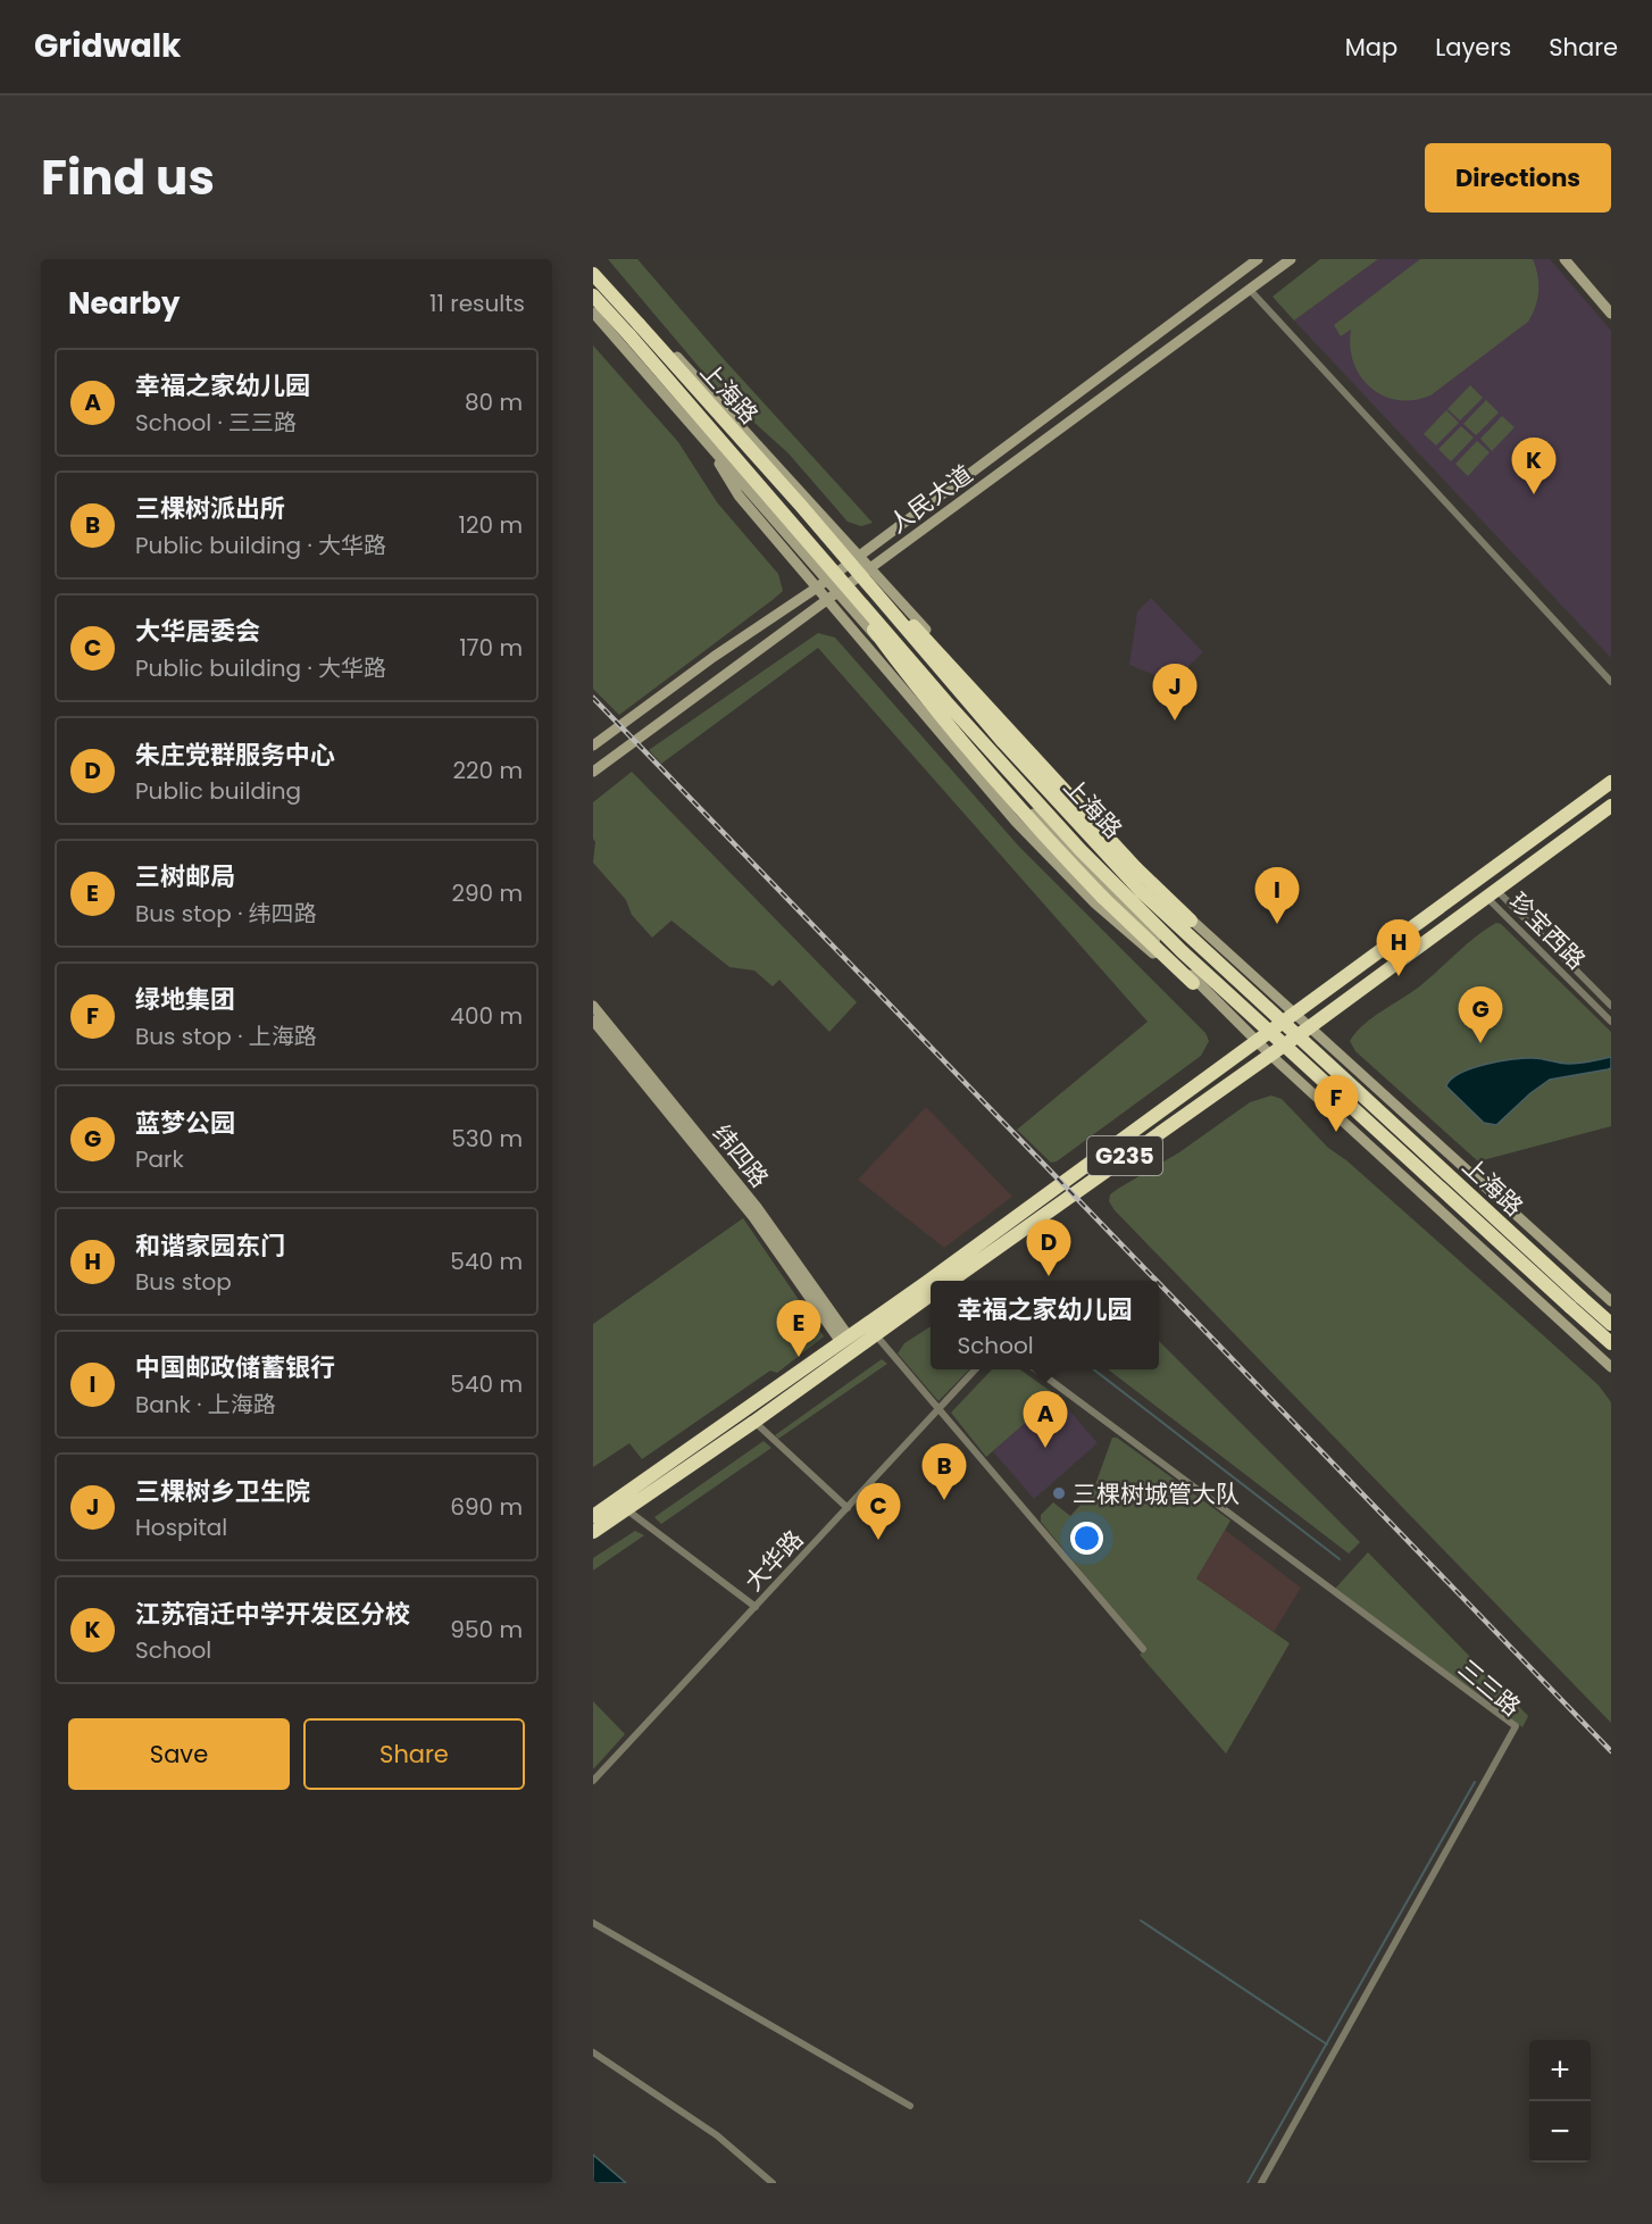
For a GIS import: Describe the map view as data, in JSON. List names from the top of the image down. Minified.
{"streets":{"highway":["上海路","G235"],"street":["人民大道","珍宝西路","纬四路","大华路","三三路"]},"crossings":[["上海路","人民大道"],["上海路","G235"],["珍宝西路","G235"],["纬四路","G235"]],"places":["三棵树城管大队"],"page":{"header":"Gridwalk","nav":["Map","Layers","Share"],"title":"Find us","buttons":["Directions",["Save","Share"]],"heading":["Nearby","11 results"],"list":[{"mark":"A","name":"幸福之家幼儿园","note":"School · 三三路","value":"80 m"},{"mark":"B","name":"三棵树派出所","note":"Public building · 大华路","value":"120 m"},{"mark":"C","name":"大华居委会","note":"Public building · 大华路","value":"170 m"},{"mark":"D","name":"朱庄党群服务中心","note":"Public building","value":"220 m"},{"mark":"E","name":"三树邮局","note":"Bus stop · 纬四路","value":"290 m"},{"mark":"F","name":"绿地集团","note":"Bus stop · 上海路","value":"400 m"},{"mark":"G","name":"蓝梦公园","note":"Park","value":"530 m"},{"mark":"H","name":"和谐家园东门","note":"Bus stop","value":"540 m"},{"mark":"I","name":"中国邮政储蓄银行","note":"Bank · 上海路","value":"540 m"},{"mark":"J","name":"三棵树乡卫生院","note":"Hospital","value":"690 m"},{"mark":"K","name":"江苏宿迁中学开发区分校","note":"School","value":"950 m"}],"pins":["K","J","I","H","G","F","D","E","A","B","C"],"popup":["幸福之家幼儿园","School"],"map_buttons":["+","−"]}}
